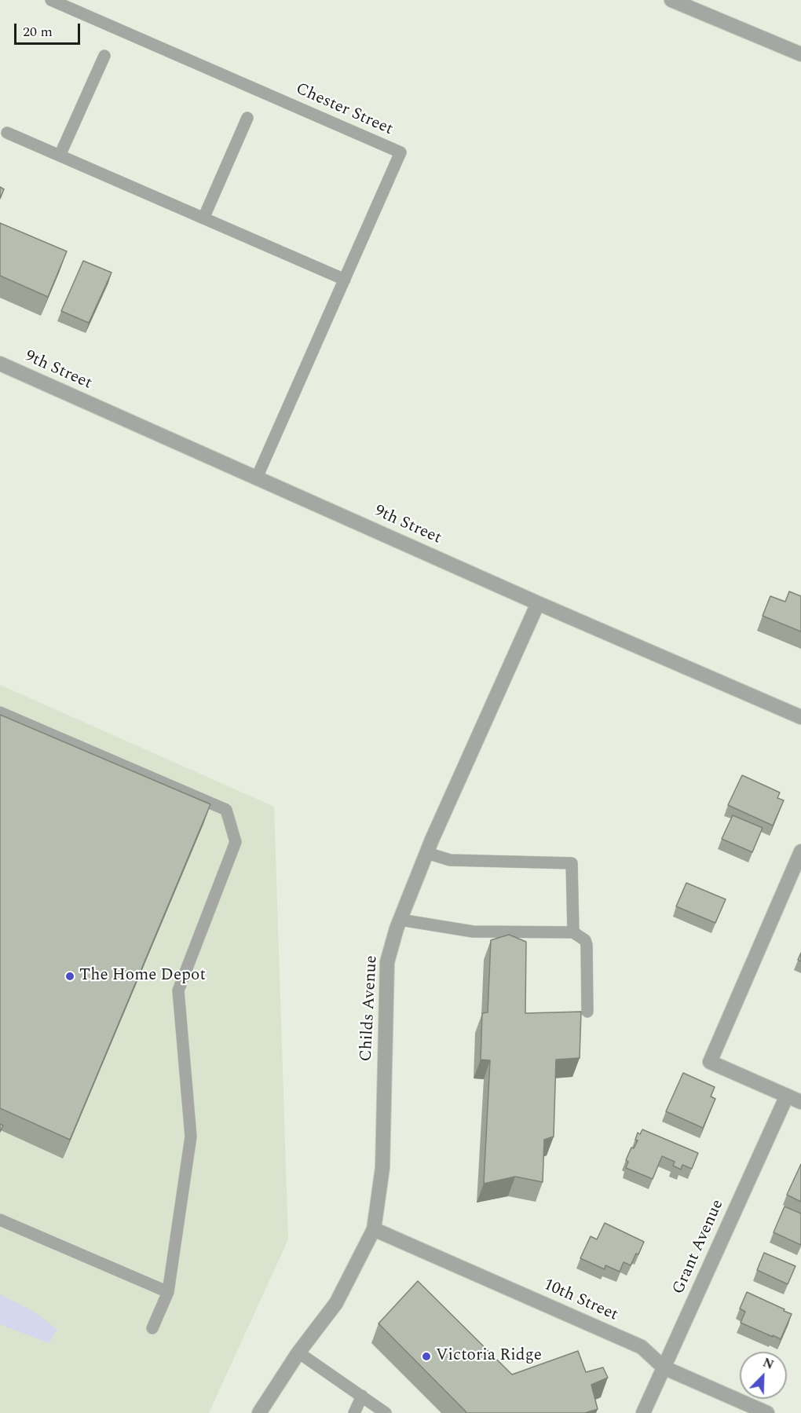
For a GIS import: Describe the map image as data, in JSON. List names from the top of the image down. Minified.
{"streets":{"street":["9th Street","Childs Avenue","Grant Avenue","10th Street"],"lane":["Chester Street"]},"crossings":[["Chester Street","9th Street"],["9th Street","Childs Avenue"],["Childs Avenue","10th Street"],["Grant Avenue","10th Street"]],"places":["The Home Depot","Victoria Ridge"],"scale_bar":"20 m","north":"top right"}
